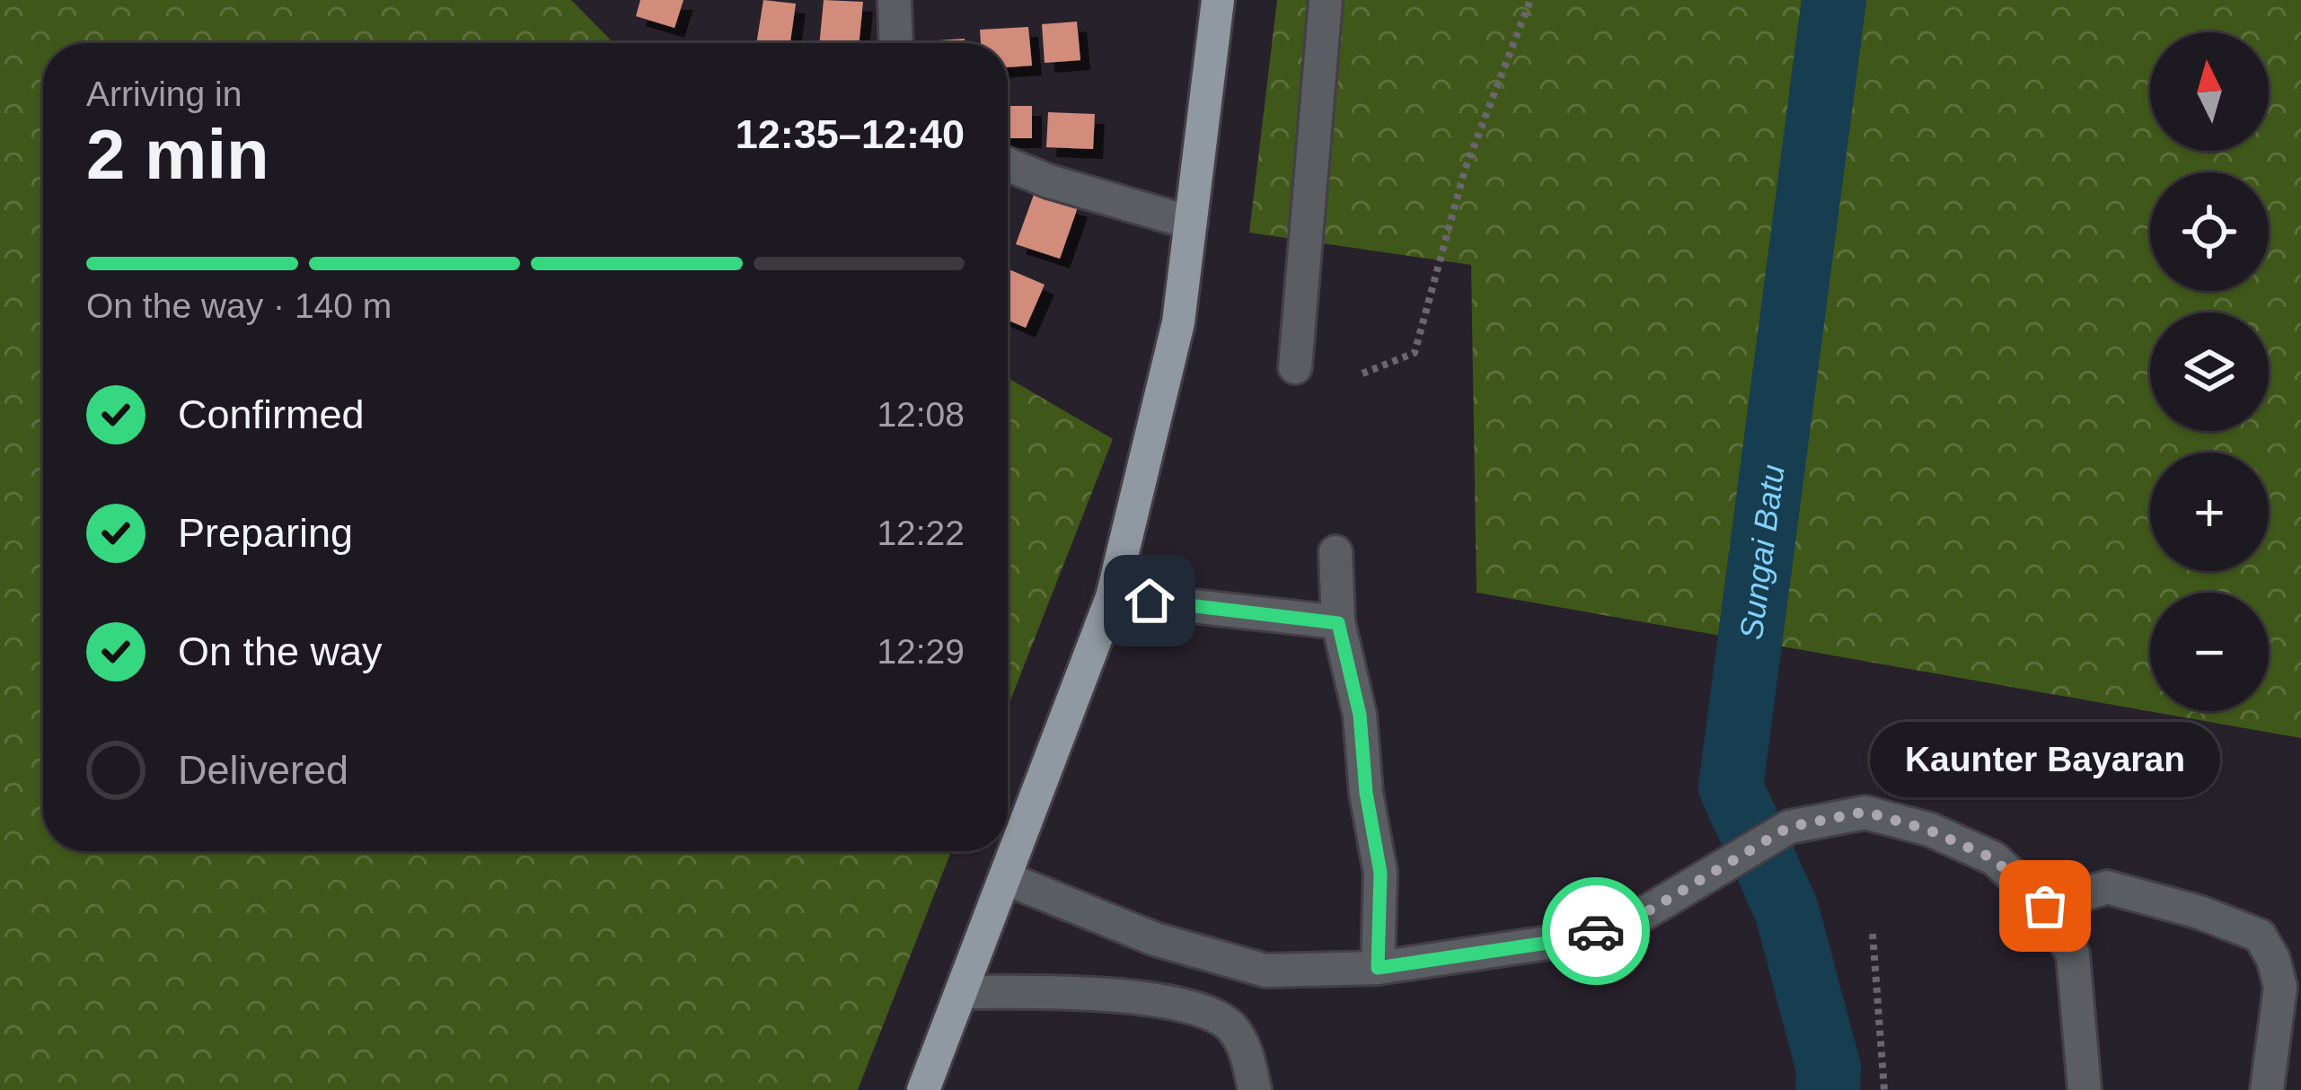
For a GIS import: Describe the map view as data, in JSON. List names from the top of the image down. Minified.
{"water":["Sungai Batu"],"places":["Kaunter Bayaran"],"north":"top","page":{"map_buttons":["+","−"],"heading":["2 min","Arriving in","12:35–12:40"],"bar":"On the way · 140 m","list":[["Confirmed","12:08"],["Preparing","12:22"],["On the way","12:29"],"Delivered"],"bubble":"Kaunter Bayaran"}}
